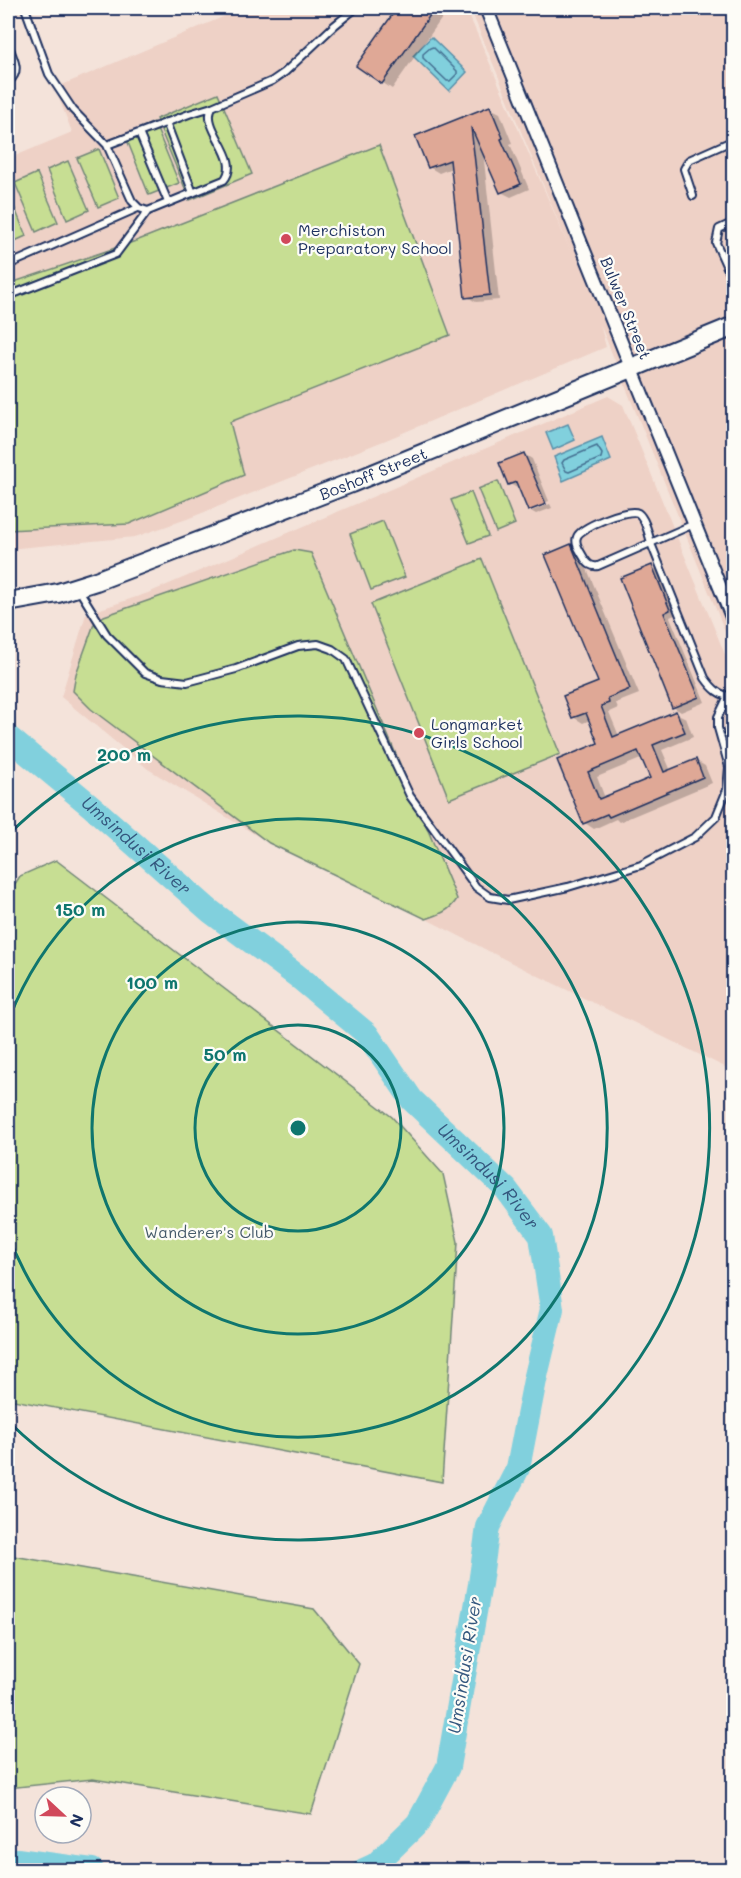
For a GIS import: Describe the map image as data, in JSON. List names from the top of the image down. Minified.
{"streets":{"main road":["Boshoff Street"],"street":["Bulwer Street"]},"crossings":[["Bulwer Street","Boshoff Street"]],"water":["Umsindusi River"],"parks":["Wanderer's Club"],"places":["Merchiston Preparatory School","Longmarket Girls School"],"north":"right","rings":["200 m","150 m","100 m","50 m"]}
